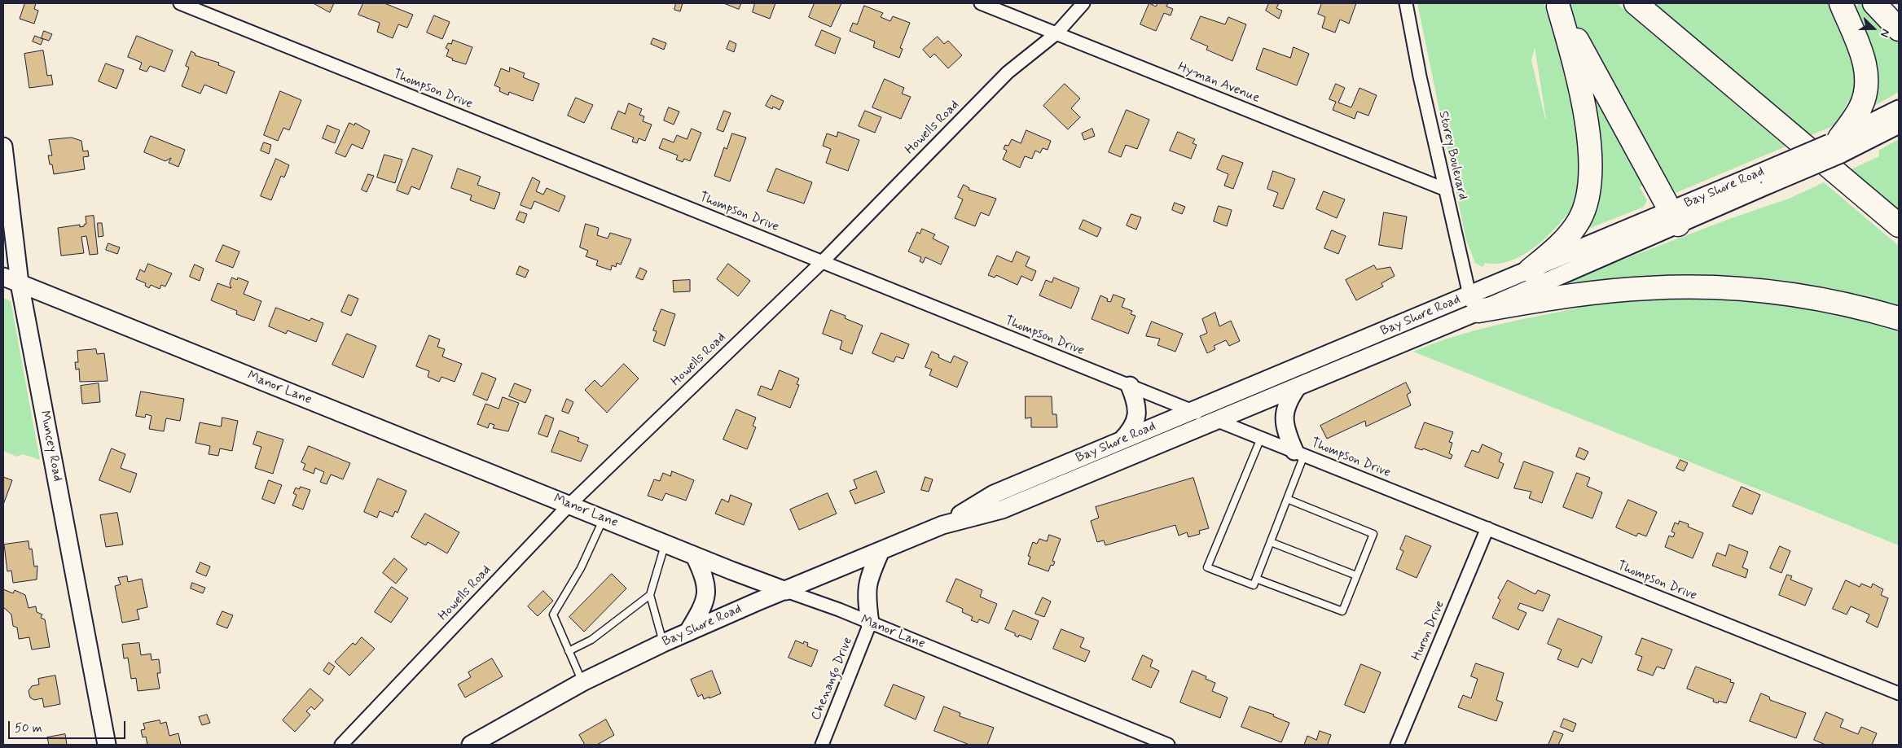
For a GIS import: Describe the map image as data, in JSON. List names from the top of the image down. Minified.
{"streets":{"main road":["Bay Shore Road","Manor Lane","Muncey Road"],"street":["Hyman Avenue","Thompson Drive","Howells Road","Storey Boulevard","Huron Drive","Chenango Drive"]},"crossings":[["Hyman Avenue","Howells Road"],["Hyman Avenue","Storey Boulevard"],["Thompson Drive","Howells Road"],["Thompson Drive","Bay Shore Road"],["Thompson Drive","Huron Drive"],["Howells Road","Manor Lane"],["Storey Boulevard","Bay Shore Road"],["Bay Shore Road","Manor Lane"],["Manor Lane","Muncey Road"],["Manor Lane","Chenango Drive"]],"scale_bar":"50 m","north":"right"}
